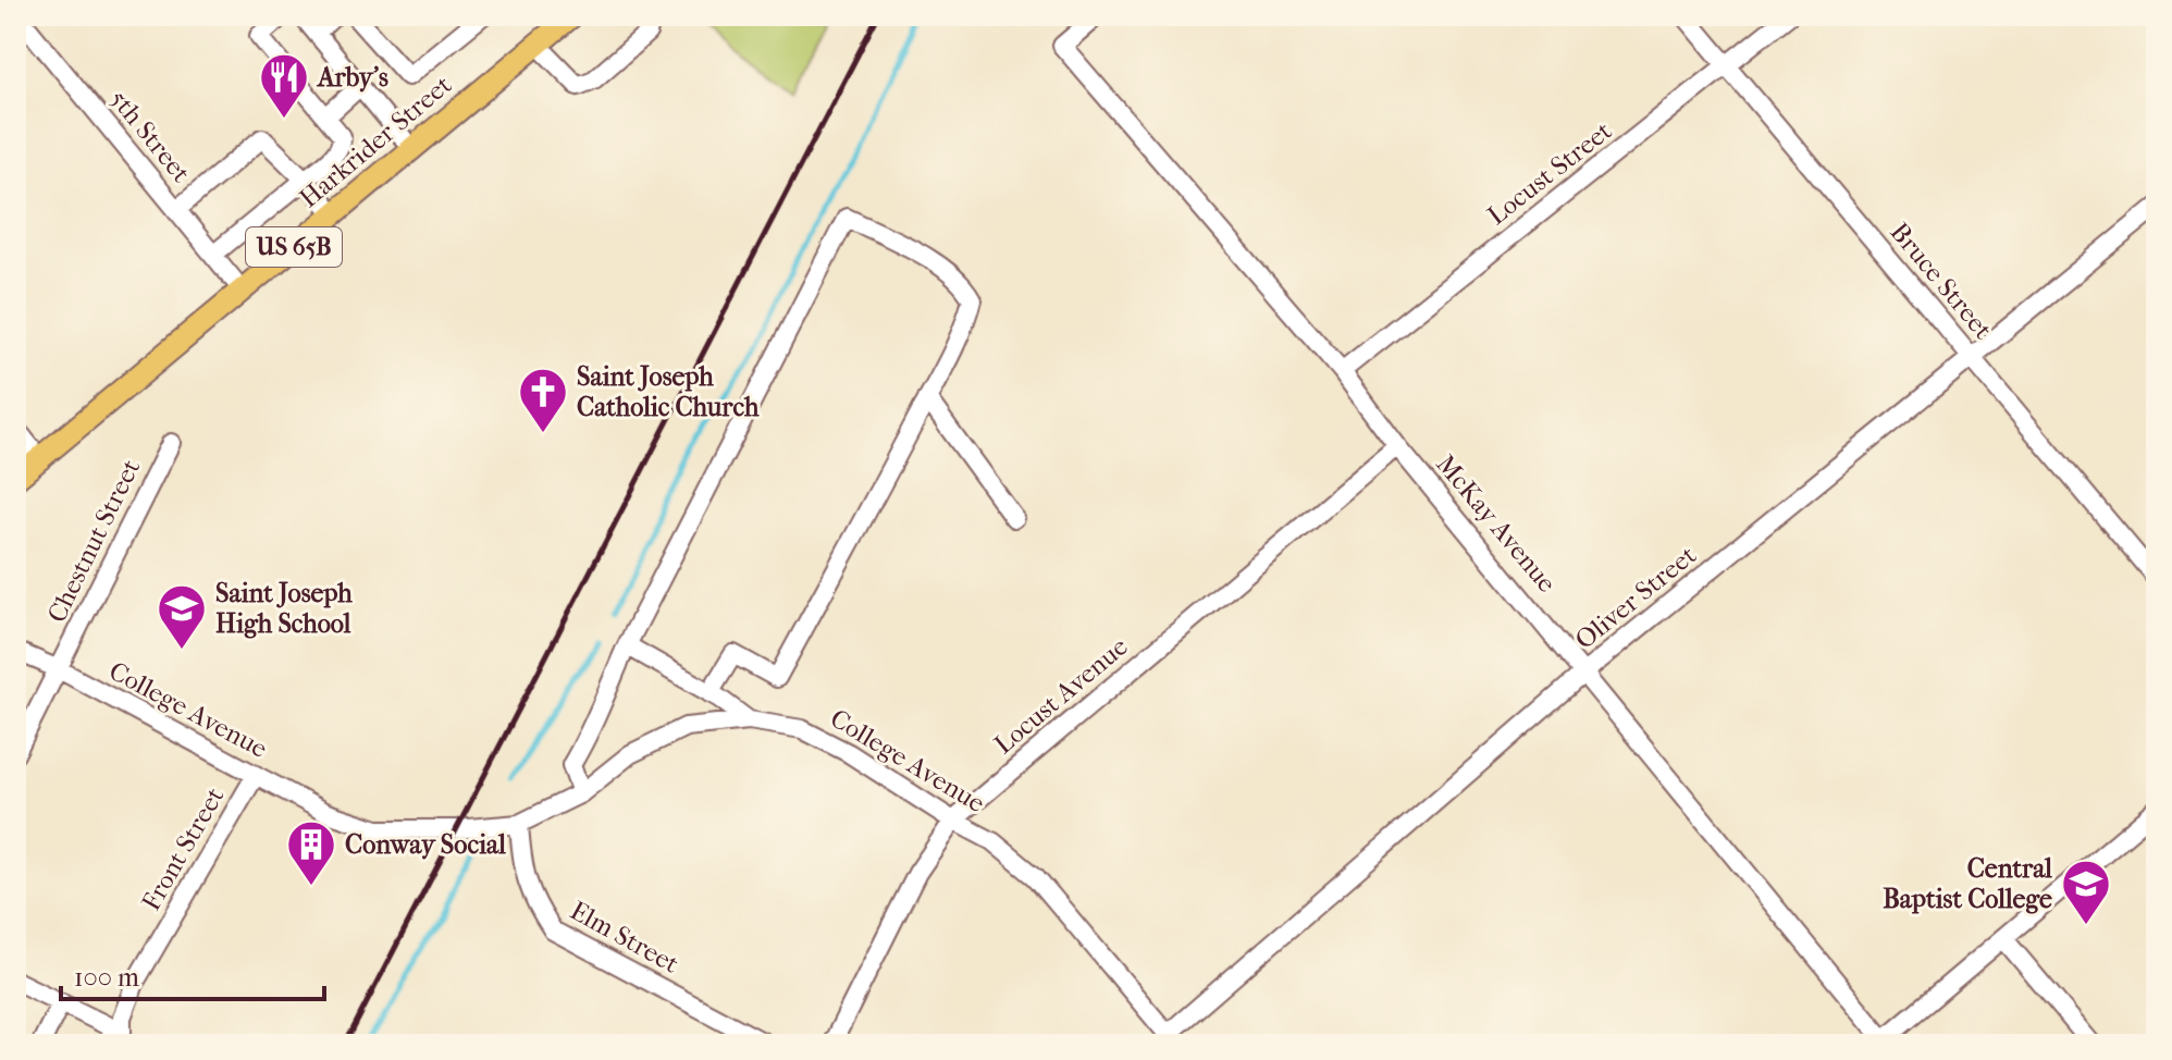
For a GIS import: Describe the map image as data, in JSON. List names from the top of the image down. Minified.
{"streets":{"main road":["Harkrider Street","US 65B"],"street":["5th Street","Locust Street","Bruce Street","McKay Avenue","Chestnut Street","Oliver Street","Locust Avenue","College Avenue","Front Street","Elm Street"]},"crossings":[["5th Street","Harkrider Street"],["Locust Street","Bruce Street"],["Locust Street","McKay Avenue"],["Bruce Street","Oliver Street"],["McKay Avenue","Oliver Street"],["McKay Avenue","Locust Avenue"],["Chestnut Street","College Avenue"],["Oliver Street","College Avenue"],["Locust Avenue","College Avenue"],["College Avenue","Front Street"],["College Avenue","Elm Street"]],"places":{"restaurant":["Arby's"],"church":["Saint Joseph Catholic Church"],"school or university":["Saint Joseph High School","Central Baptist College"],"building":["Conway Social"]},"scale_bar":"100 m"}
